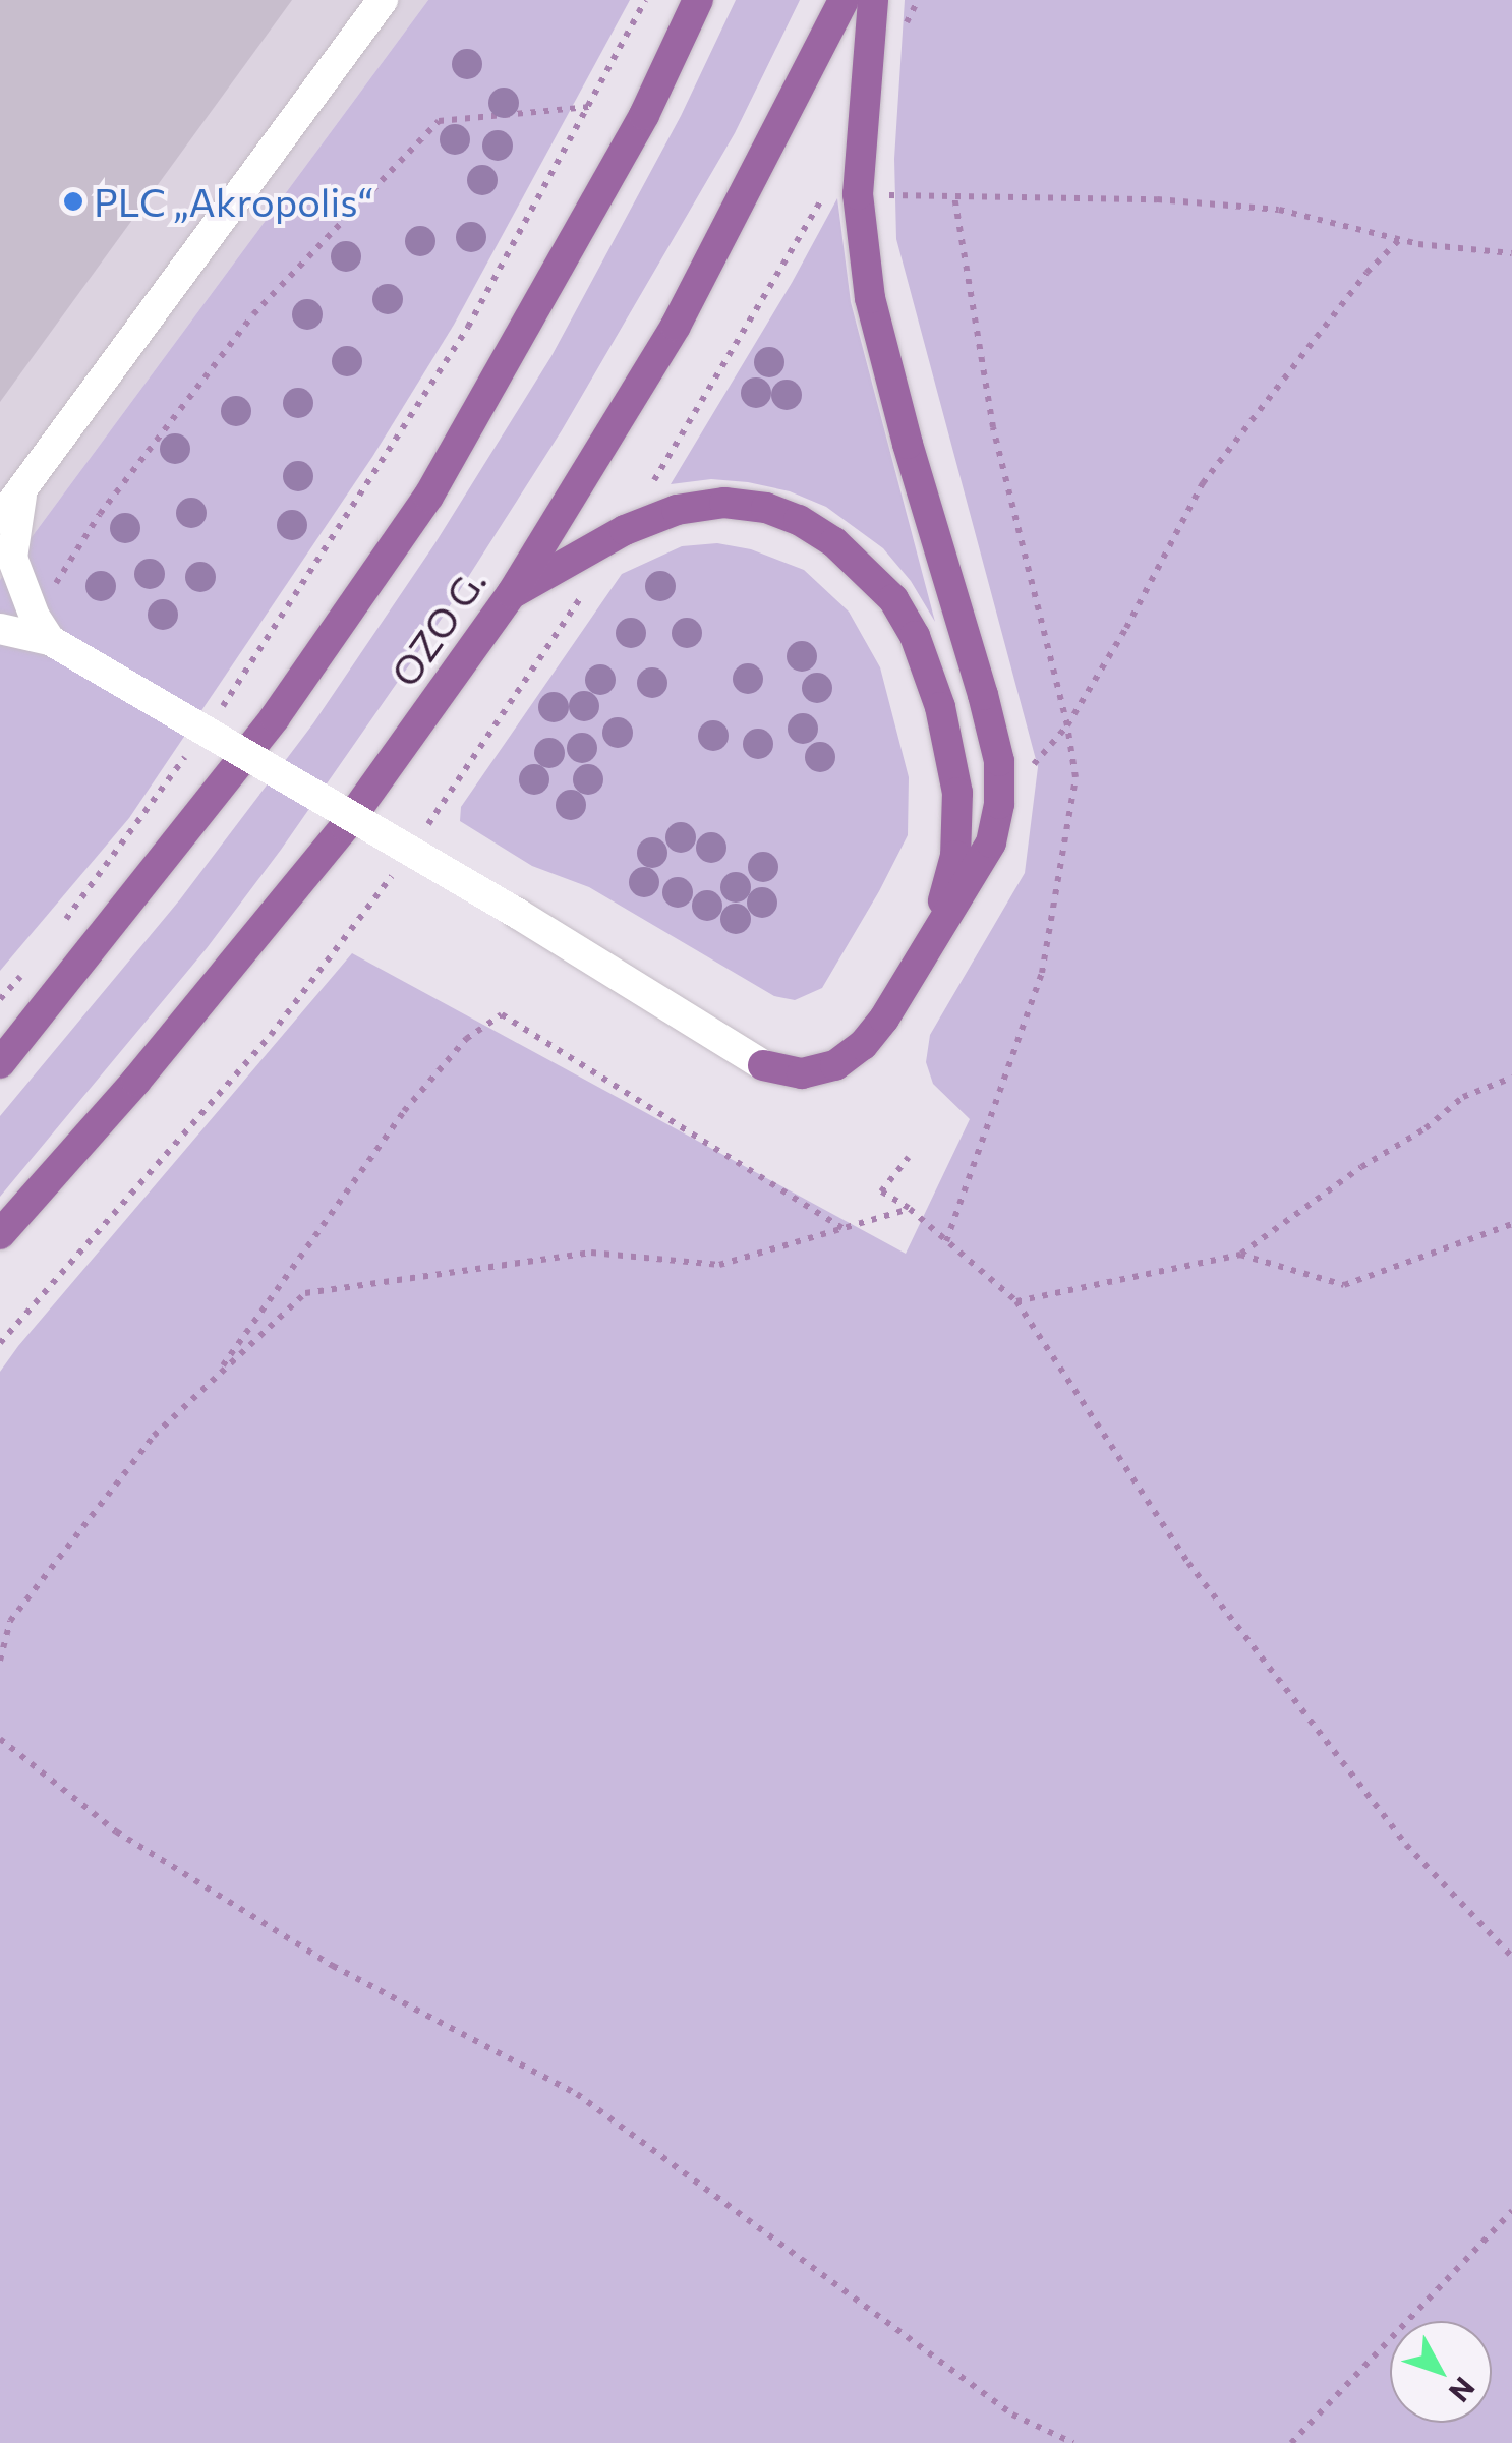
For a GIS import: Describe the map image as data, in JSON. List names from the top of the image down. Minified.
{"streets":{"main road":["OZO G."]},"places":["PLC „Akropolis“"],"north":"bottom right"}
